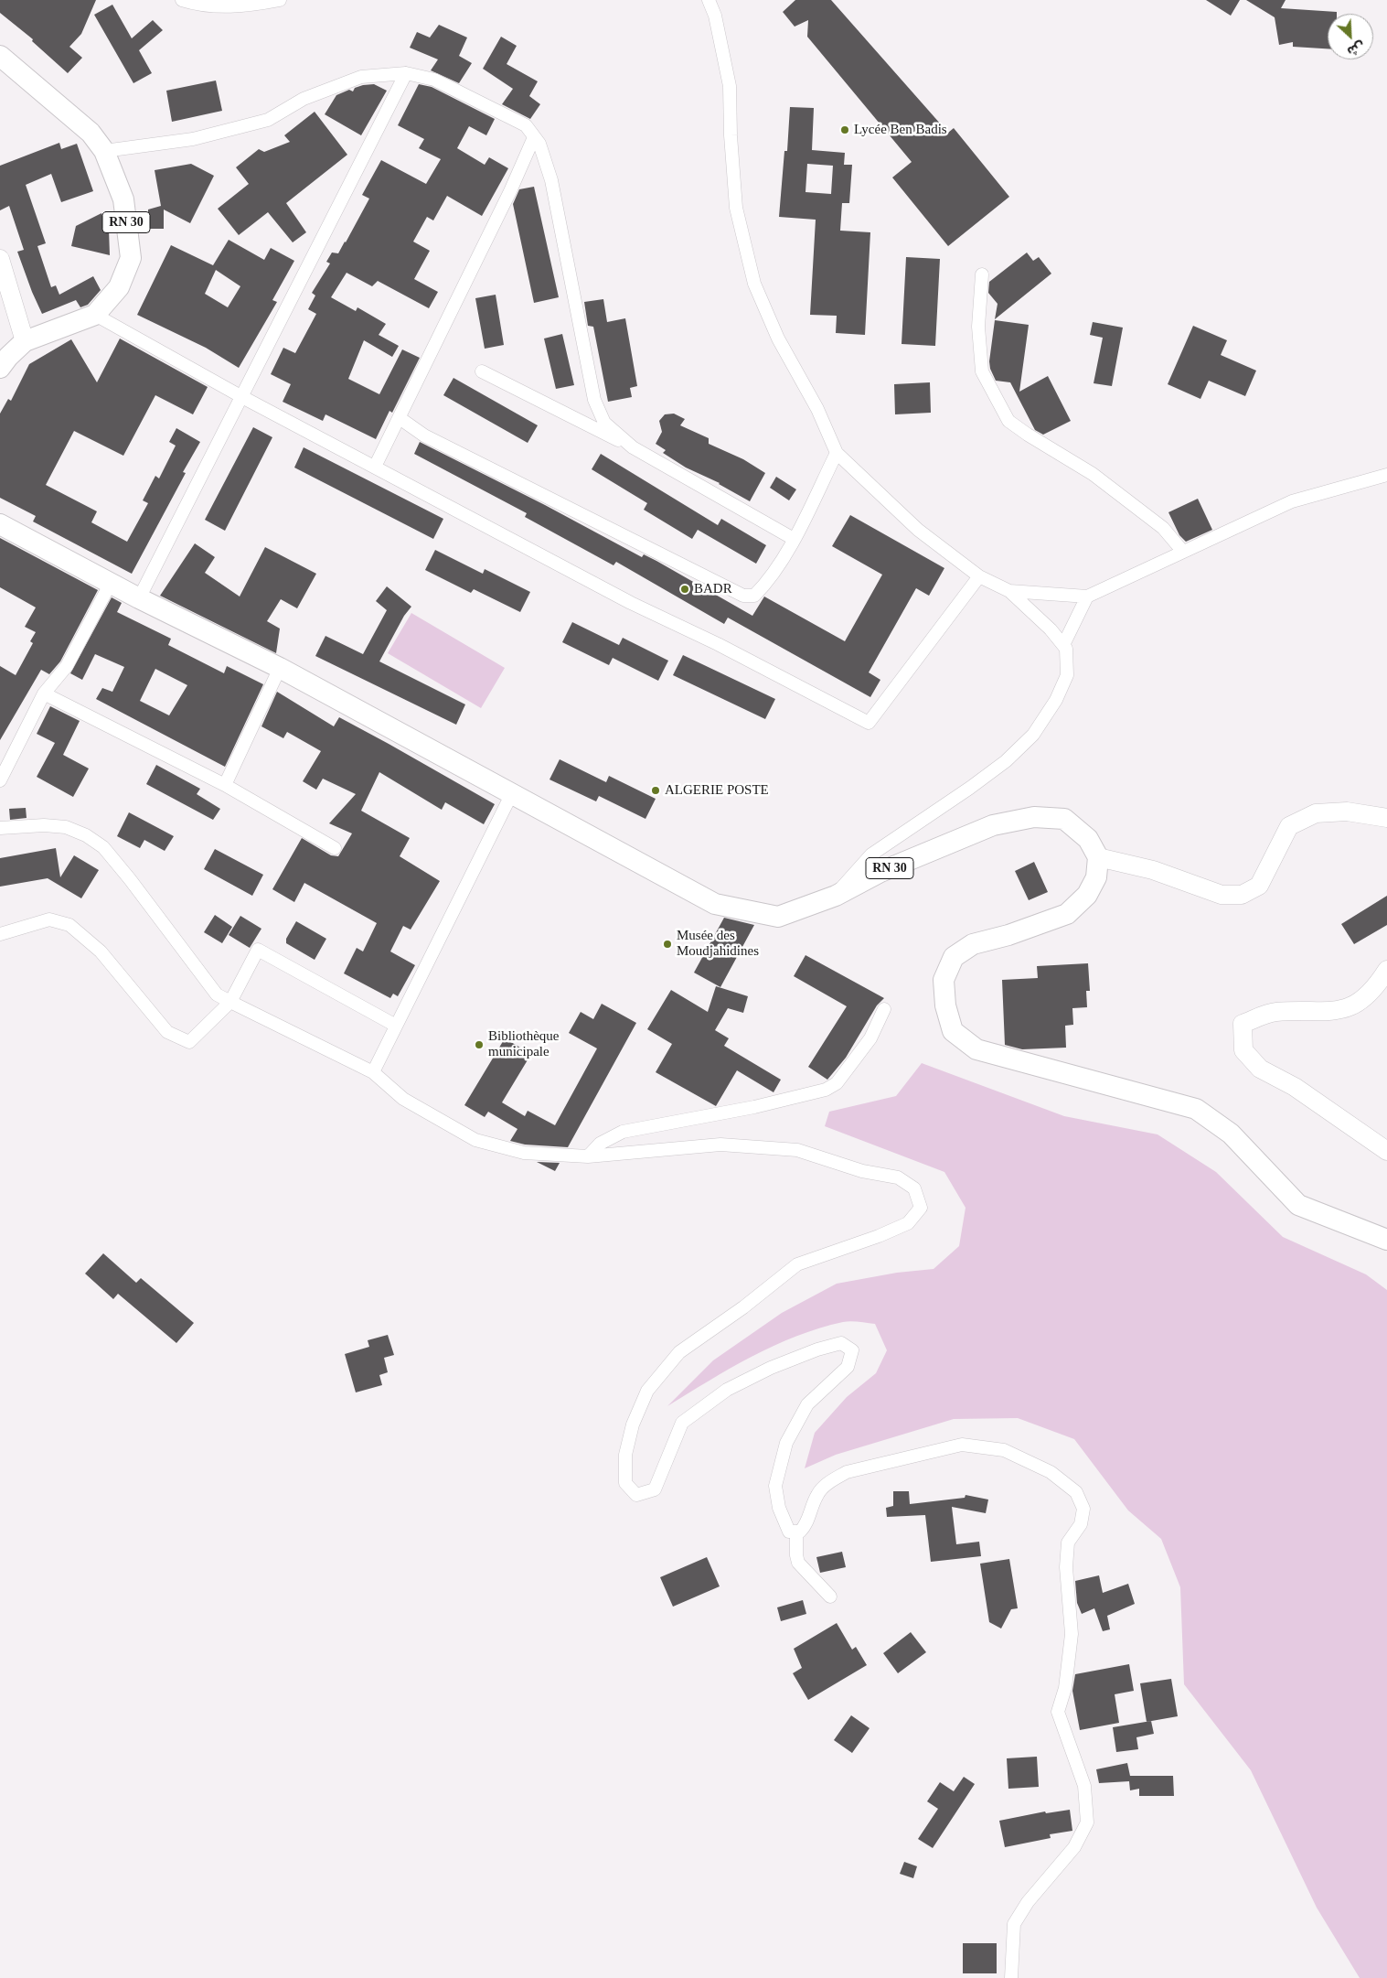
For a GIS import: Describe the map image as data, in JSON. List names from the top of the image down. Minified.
{"streets":{"main road":["RN 30"]},"places":["Lycée Ben Badis","BADR","ALGERIE POSTE","Musée des Moudjahidines","Bibliothèque municipale"],"north":"bottom right"}
